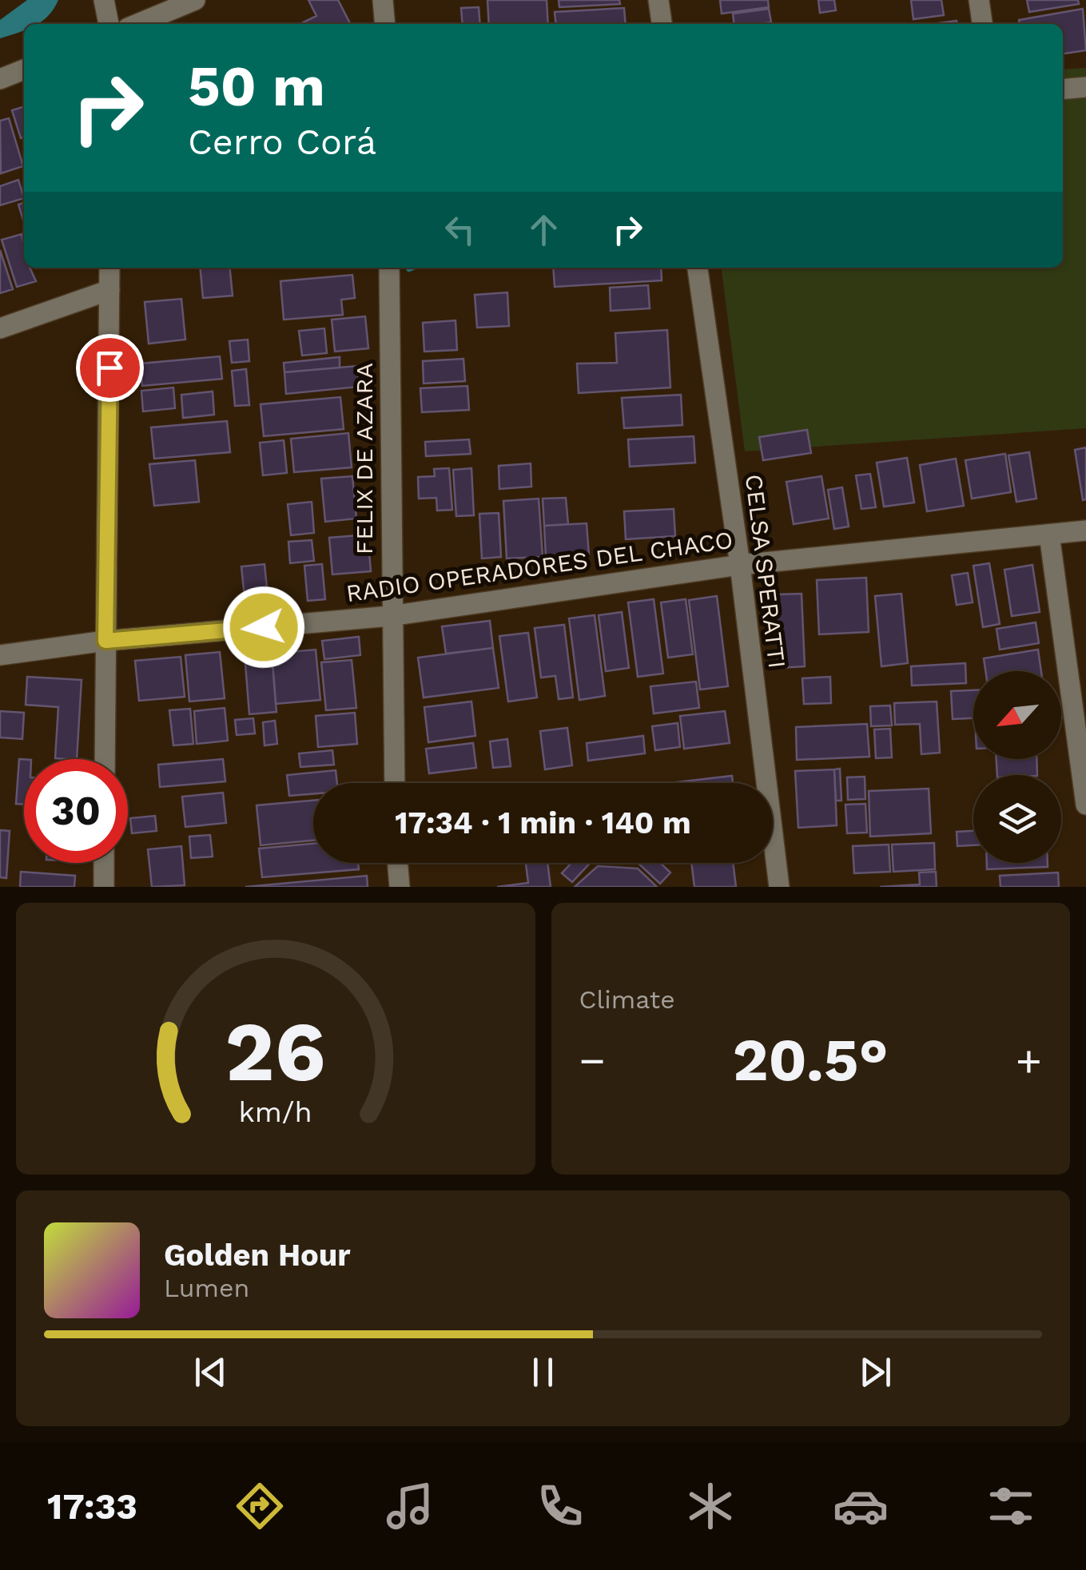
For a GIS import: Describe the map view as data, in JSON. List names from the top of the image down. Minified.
{"streets":{"street":["FELIX DE AZARA","RADIO OPERADORES DEL CHACO","CELSA SPERATTI"]},"crossings":[["FELIX DE AZARA","RADIO OPERADORES DEL CHACO"],["RADIO OPERADORES DEL CHACO","CELSA SPERATTI"]],"north":"bottom left","page":{"turn":["50 m","Cerro Corá"],"limit":"30","trip":"17:34 · 1 min · 140 m","tile":"Climate","heat":["−","20.5°","+"],"song":["Golden Hour","Lumen"],"tabs":"17:33","gauge":["26","km/h"]}}
